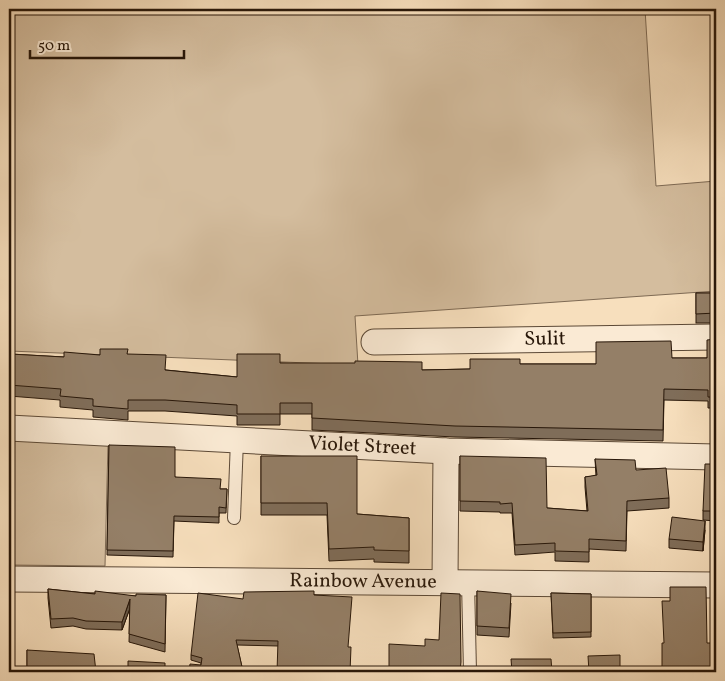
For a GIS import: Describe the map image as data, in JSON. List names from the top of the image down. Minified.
{"streets":{"street":["Sulit","Violet Street","Rainbow Avenue"]},"scale_bar":"50 m"}
